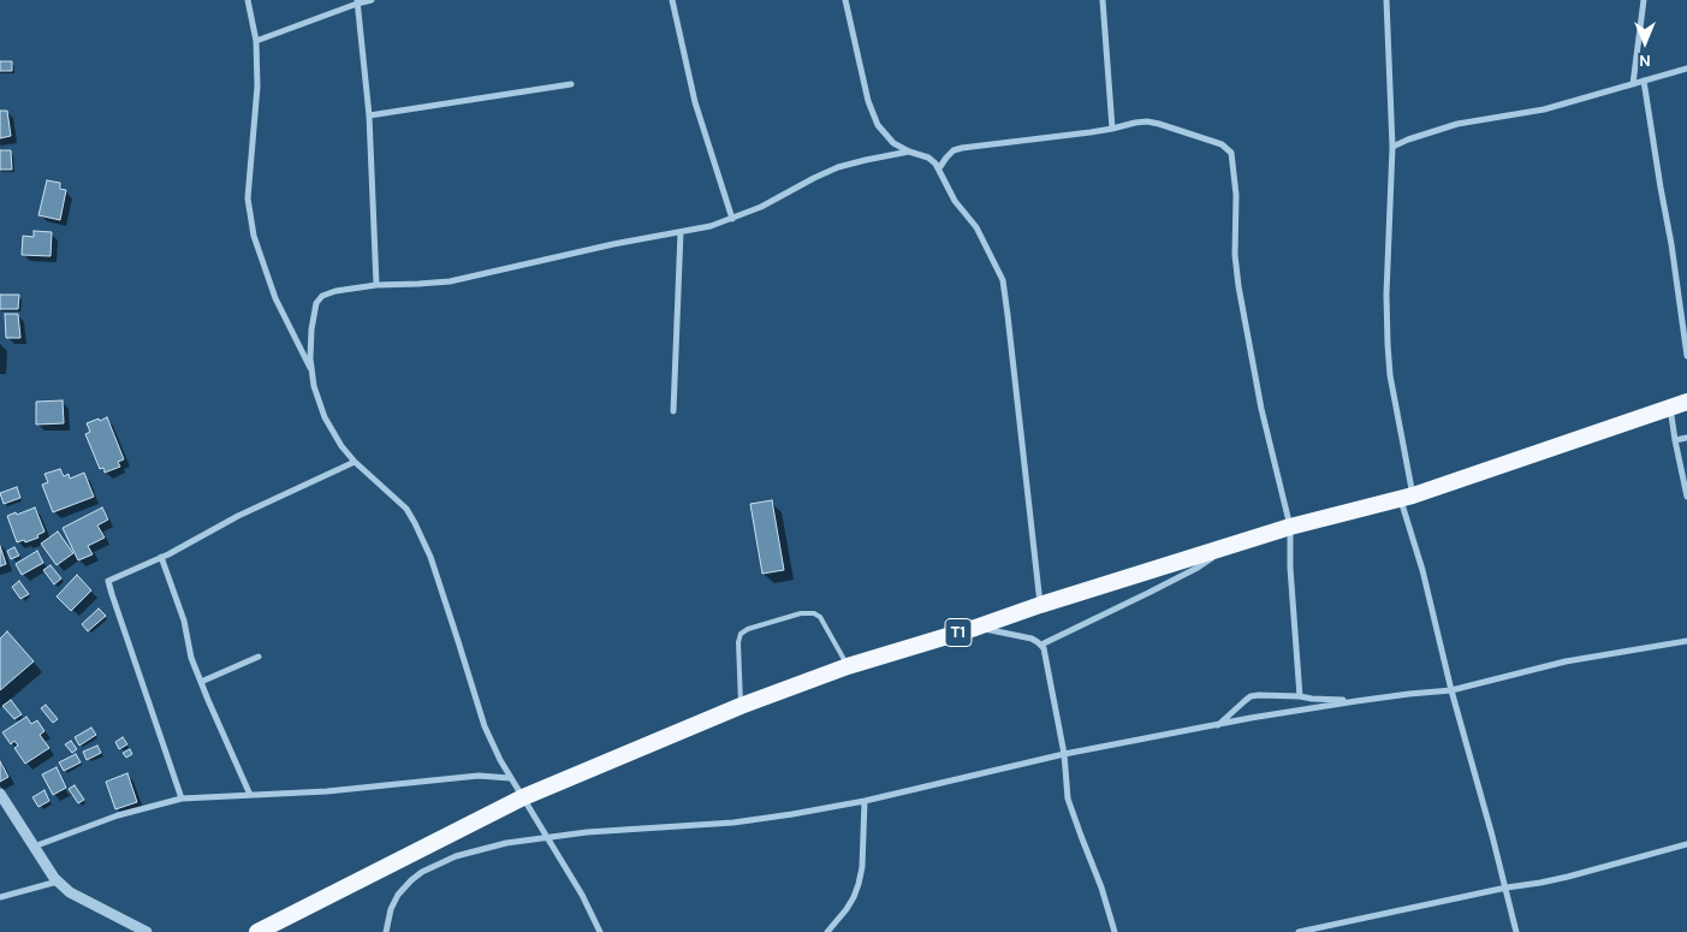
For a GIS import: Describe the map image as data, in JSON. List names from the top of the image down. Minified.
{"streets":{"highway":["T1"]},"north":"bottom"}
